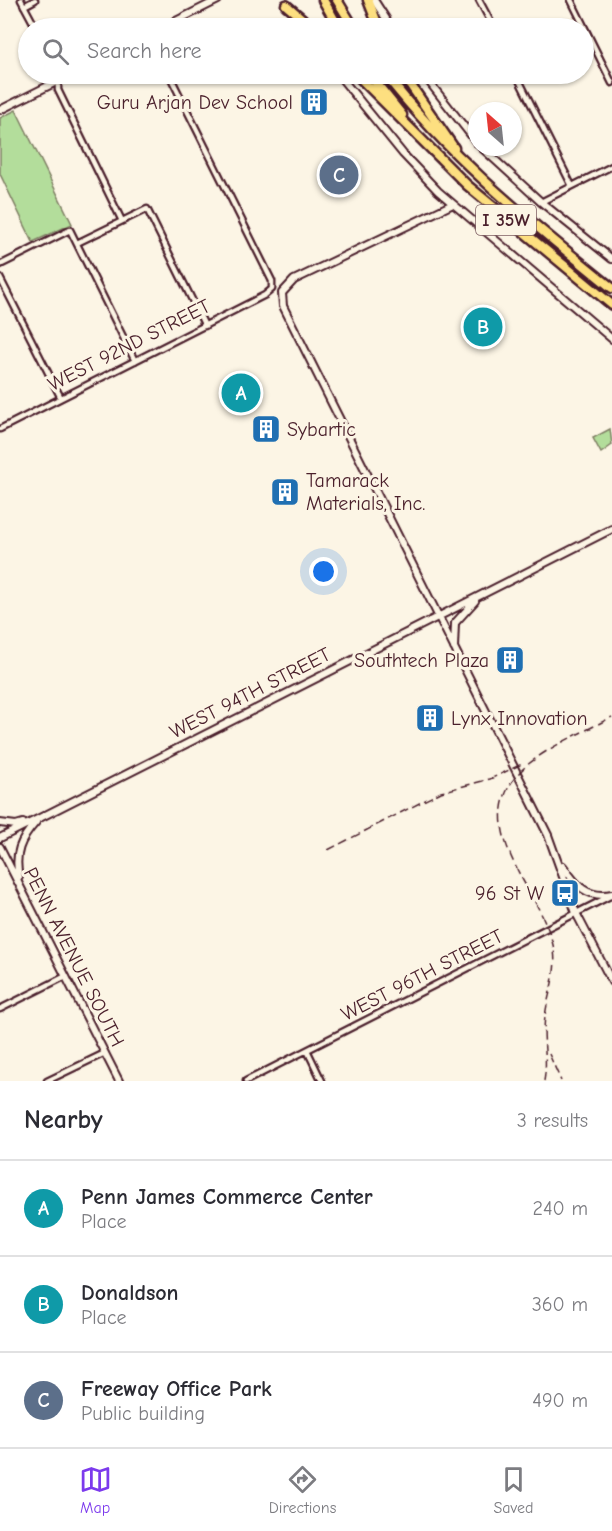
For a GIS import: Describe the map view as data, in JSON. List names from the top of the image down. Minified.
{"streets":{"highway":["I 35W"],"street":["WEST 92ND STREET","WEST 94TH STREET","PENN AVENUE SOUTH","WEST 96TH STREET"]},"places":{"building":["Guru Arjan Dev School","Sybartic","Tamarack Materials, Inc.","Southtech Plaza","Lynx Innovation"],"bus stop":["96 St W"]},"north":"top left","page":{"search":"Search here","pins":["C","B","A"],"heading":["Nearby","3 results"],"list":[{"mark":"A","name":"Penn James Commerce Center","note":"Place","value":"240 m"},{"mark":"B","name":"Donaldson","note":"Place","value":"360 m"},{"mark":"C","name":"Freeway Office Park","note":"Public building","value":"490 m"}],"nav":["Map","Directions","Saved"]}}
